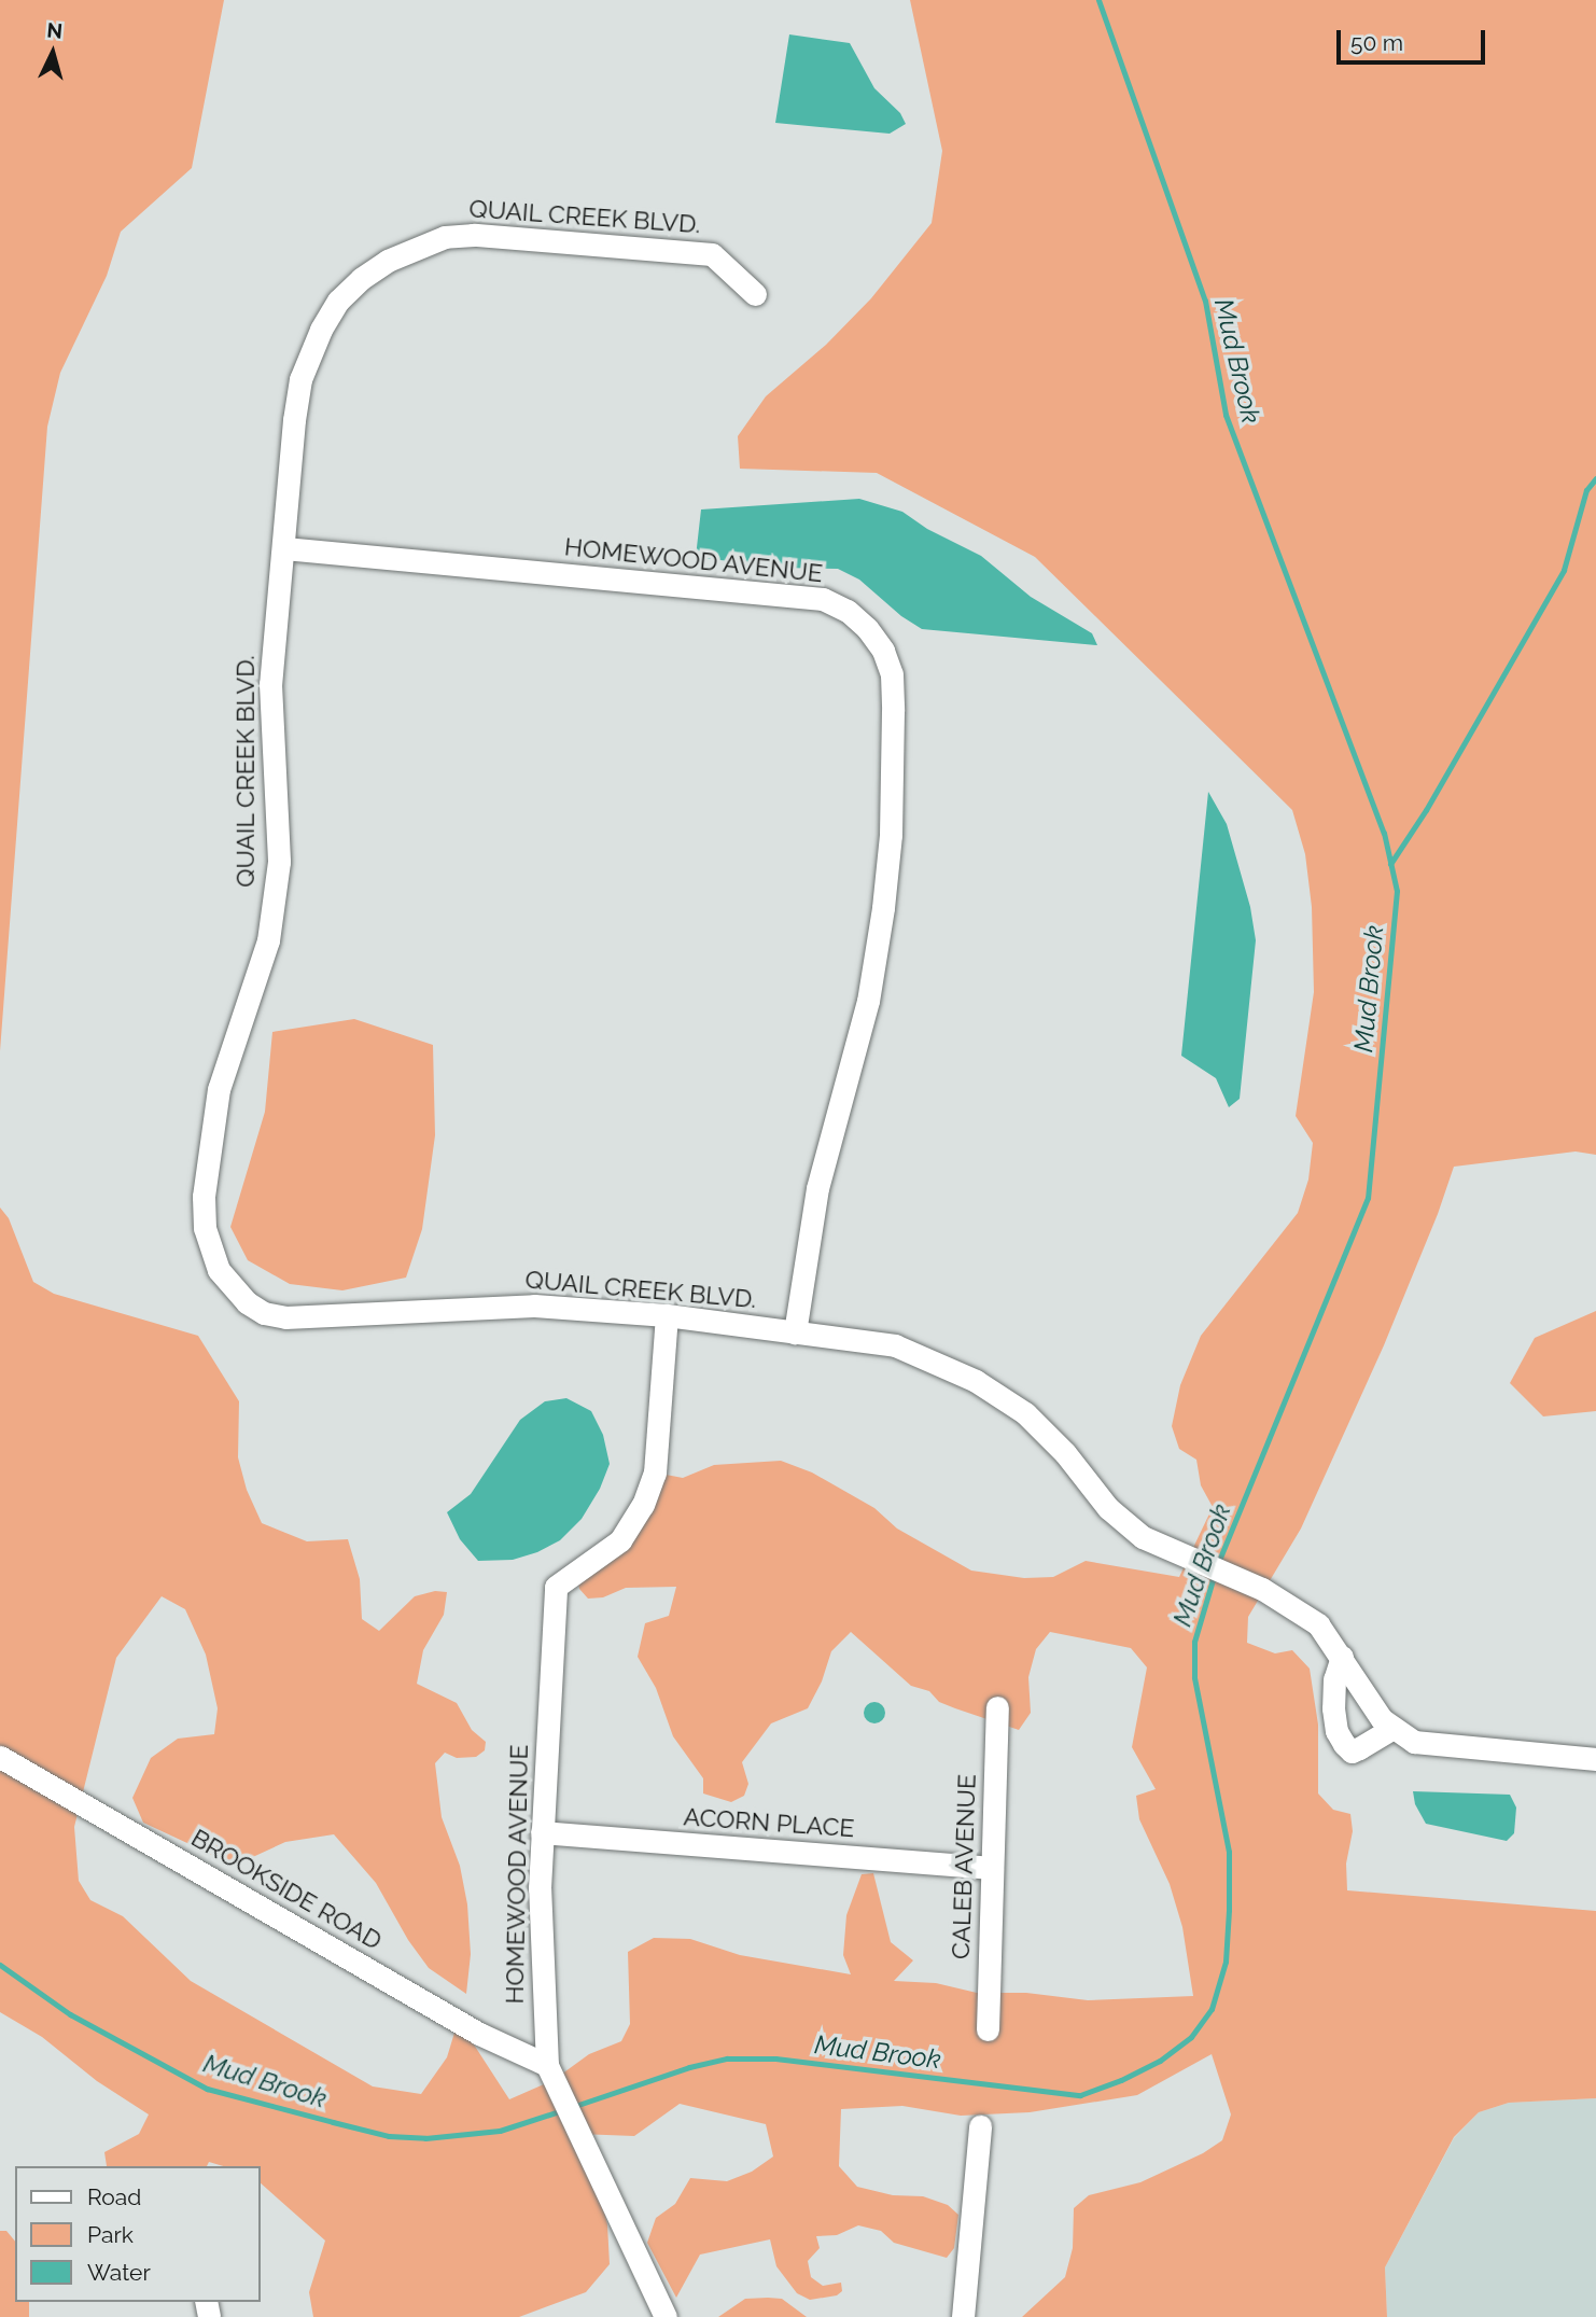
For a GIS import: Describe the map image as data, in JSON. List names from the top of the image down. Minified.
{"streets":{"street":["QUAIL CREEK BLVD.","HOMEWOOD AVENUE","ACORN PLACE","CALEB AVENUE","BROOKSIDE ROAD"]},"crossings":[["QUAIL CREEK BLVD.","HOMEWOOD AVENUE"],["HOMEWOOD AVENUE","ACORN PLACE"],["HOMEWOOD AVENUE","BROOKSIDE ROAD"],["ACORN PLACE","CALEB AVENUE"]],"water":["Mud Brook"],"legend":["Road","Park","Water"],"scale_bar":"50 m","north":"top"}
